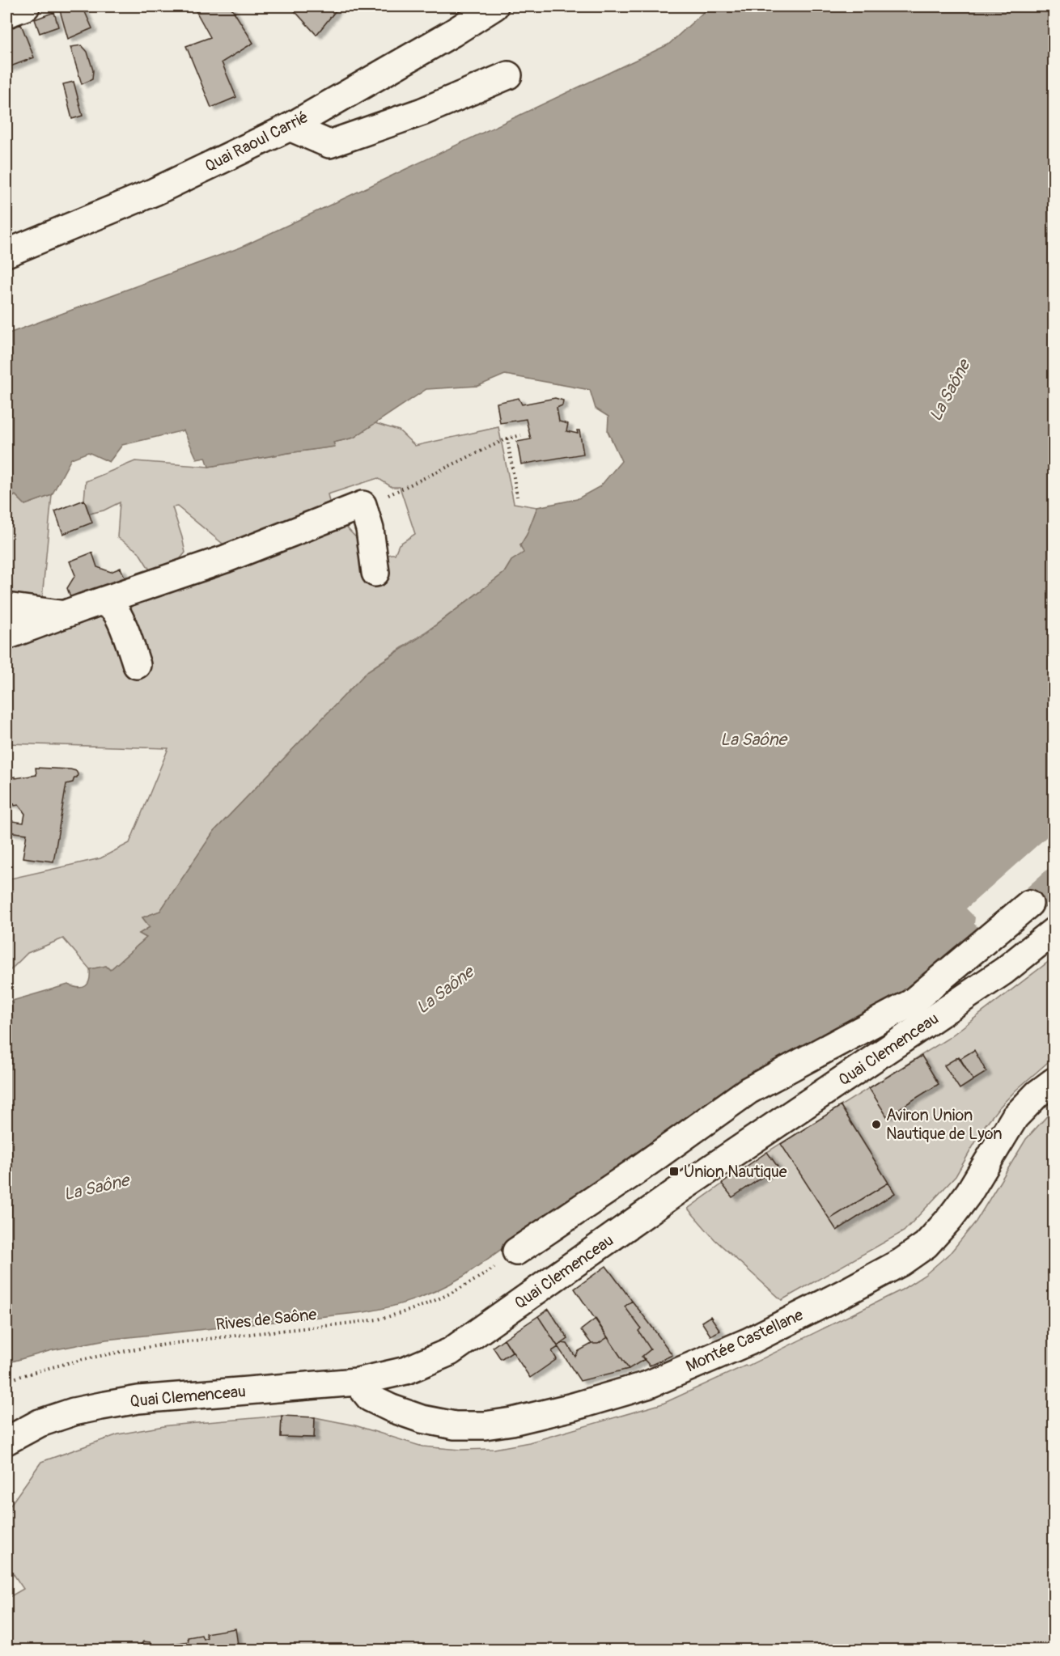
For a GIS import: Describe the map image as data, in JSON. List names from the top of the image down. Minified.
{"streets":{"main road":["Quai Raoul Carrié","Quai Clemenceau","Montée Castellane"],"path":["Rives de Saône"]},"crossings":[["Quai Clemenceau","Montée Castellane"]],"water":["La Saône"],"places":{"other":["Aviron Union Nautique de Lyon"],"transit":["Union Nautique"]}}
